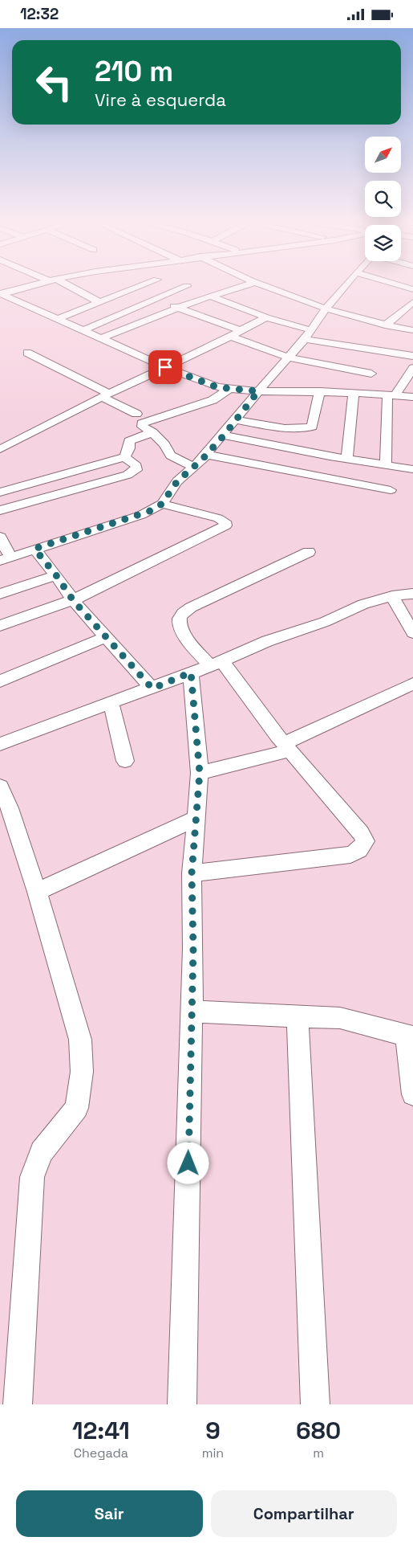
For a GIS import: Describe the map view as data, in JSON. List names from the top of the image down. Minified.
{"north":"top right","page":{"status":"12:32","turn":["210 m","Vire à esquerda"],"eta":["12:41","Chegada","9","min","680","m"],"buttons":["Sair","Compartilhar"]}}
